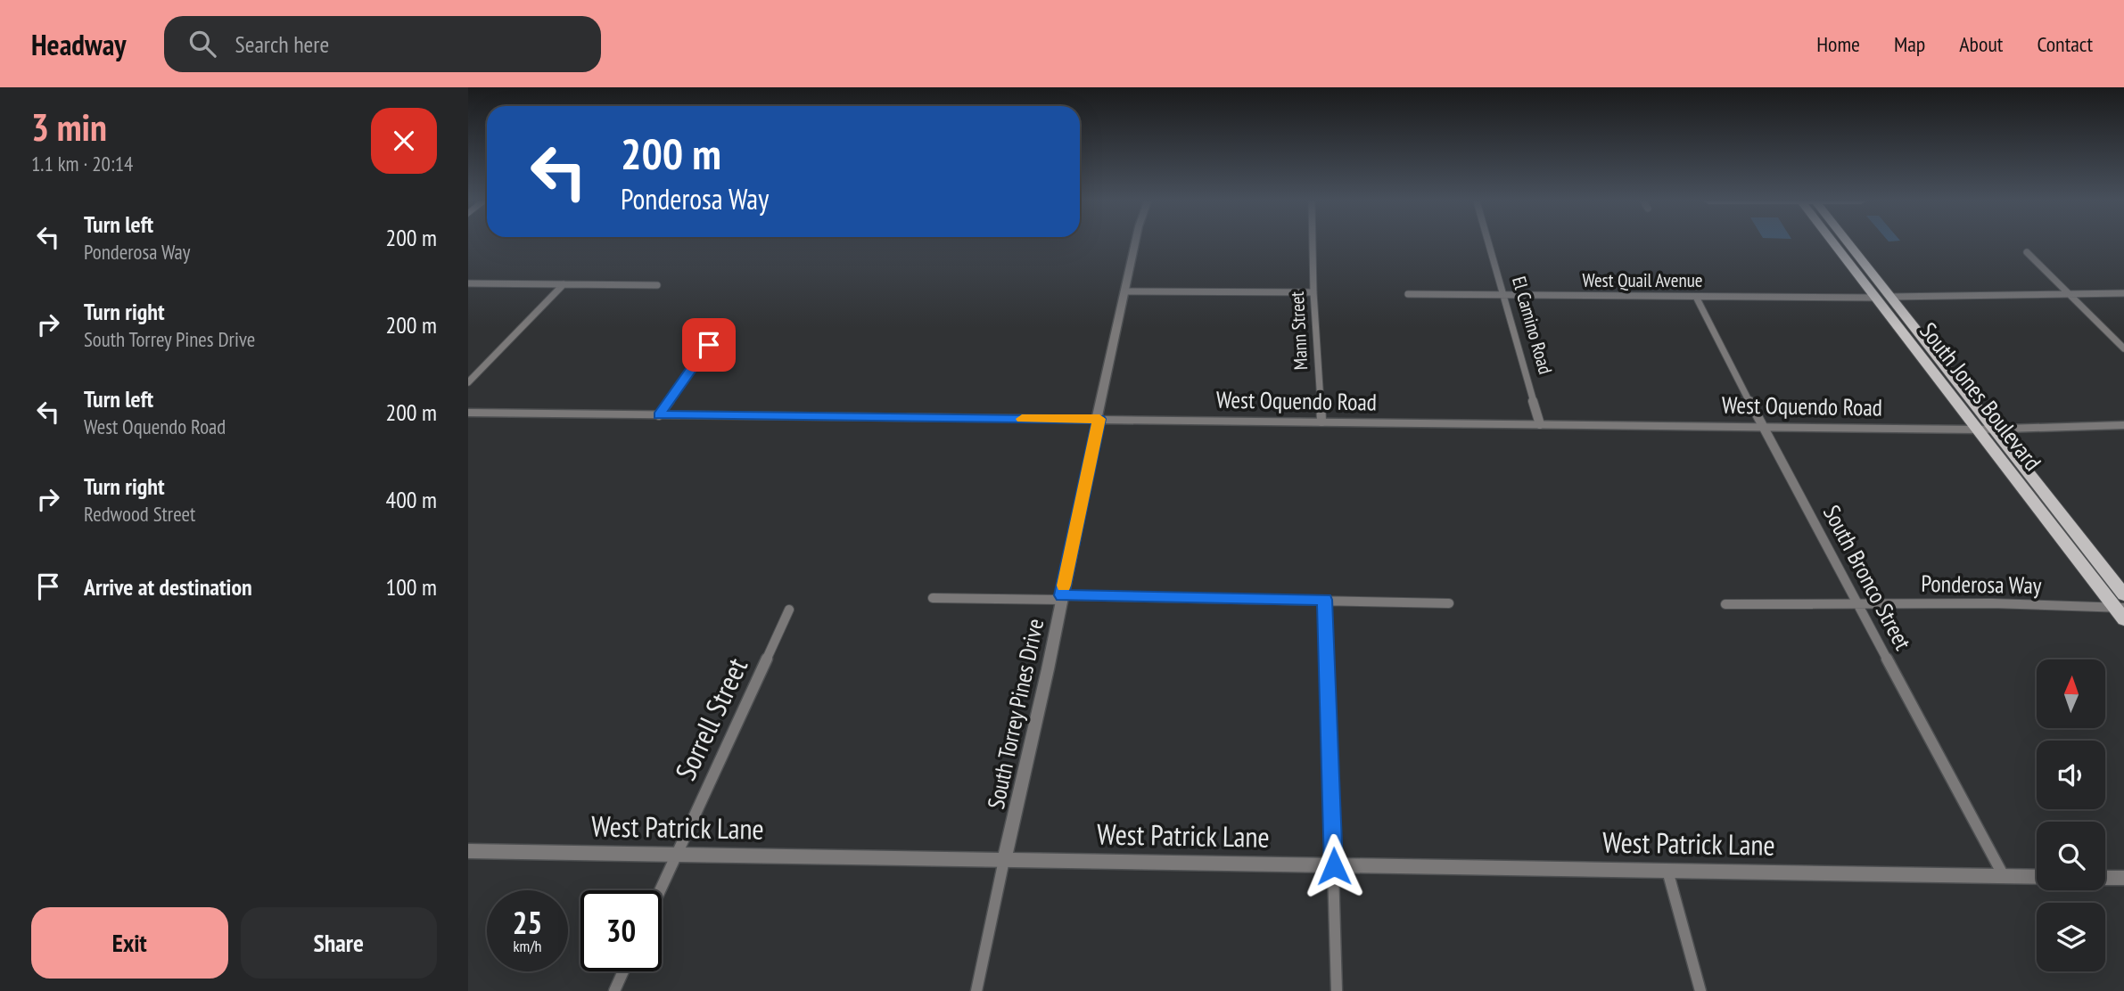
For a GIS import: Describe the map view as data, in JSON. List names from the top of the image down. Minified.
{"streets":{"main road":["South Jones Boulevard"],"street":["West Quail Avenue","El Camino Road","Mann Street","West Oquendo Road","South Bronco Street","Ponderosa Way","South Torrey Pines Drive","Sorrell Street","West Patrick Lane"]},"crossings":[["West Quail Avenue","El Camino Road"],["West Quail Avenue","South Jones Boulevard"],["West Quail Avenue","South Bronco Street"],["El Camino Road","West Oquendo Road"],["Mann Street","West Oquendo Road"],["South Jones Boulevard","West Oquendo Road"],["South Jones Boulevard","Ponderosa Way"],["West Oquendo Road","South Bronco Street"],["West Oquendo Road","South Torrey Pines Drive"],["South Bronco Street","Ponderosa Way"],["South Bronco Street","West Patrick Lane"],["South Torrey Pines Drive","West Patrick Lane"],["Sorrell Street","West Patrick Lane"]],"north":"top","page":{"header":"Headway","search":"Search here","nav":["Home","Map","About","Contact"],"heading":["3 min","1.1 km · 20:14"],"turn":["200 m","Ponderosa Way"],"list":[{"name":"Turn left","note":"Ponderosa Way","value":"200 m"},{"name":"Turn right","note":"South Torrey Pines Drive","value":"200 m"},{"name":"Turn left","note":"West Oquendo Road","value":"200 m"},{"name":"Turn right","note":"Redwood Street","value":"400 m"},{"name":"Arrive at destination","value":"100 m"}],"speed":"25 km/h","limit":"30","buttons":["Exit","Share"]}}
